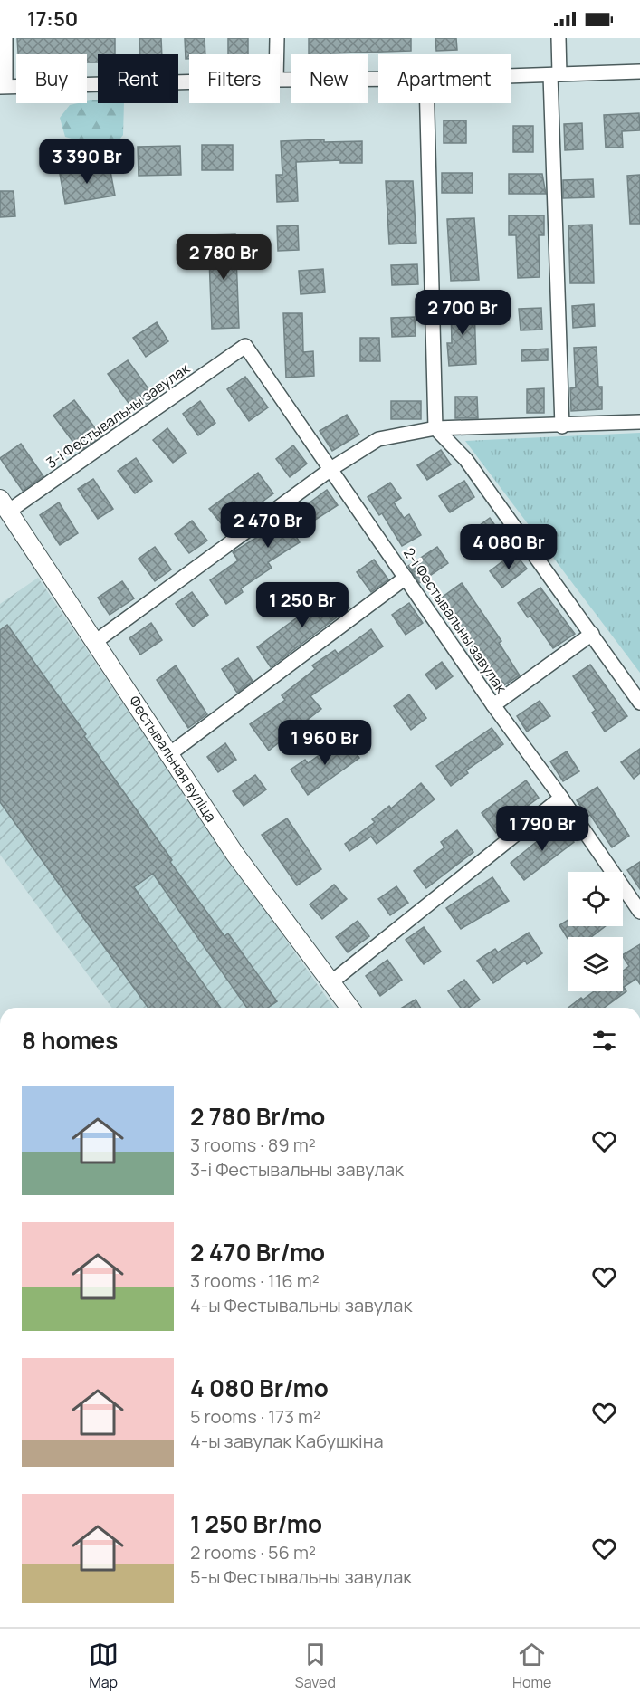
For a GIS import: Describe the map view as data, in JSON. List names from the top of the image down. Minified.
{"streets":{"street":["3-і Фестывальны завулак","2-і Фестывальны завулак","Фестывальная вуліца"]},"crossings":[["3-і Фестывальны завулак","2-і Фестывальны завулак"],["3-і Фестывальны завулак","Фестывальная вуліца"]],"page":{"status":"17:50","chip":["Buy","Rent","Filters","New","Apartment"],"price":["3 390 Br","2 780 Br","2 700 Br","2 470 Br","4 080 Br","1 250 Br","1 960 Br","1 790 Br"],"heading":"8 homes","list":[{"name":"2 780 Br/mo","note":"3 rooms · 89 m² · 3-і Фестывальны завулак"},{"name":"2 470 Br/mo","note":"3 rooms · 116 m² · 4-ы Фестывальны завулак"},{"name":"4 080 Br/mo","note":"5 rooms · 173 m² · 4-ы завулак Кабушкіна"},{"name":"1 250 Br/mo","note":"2 rooms · 56 m² · 5-ы Фестывальны завулак"}],"tabs":["Map","Saved","Home"]}}
